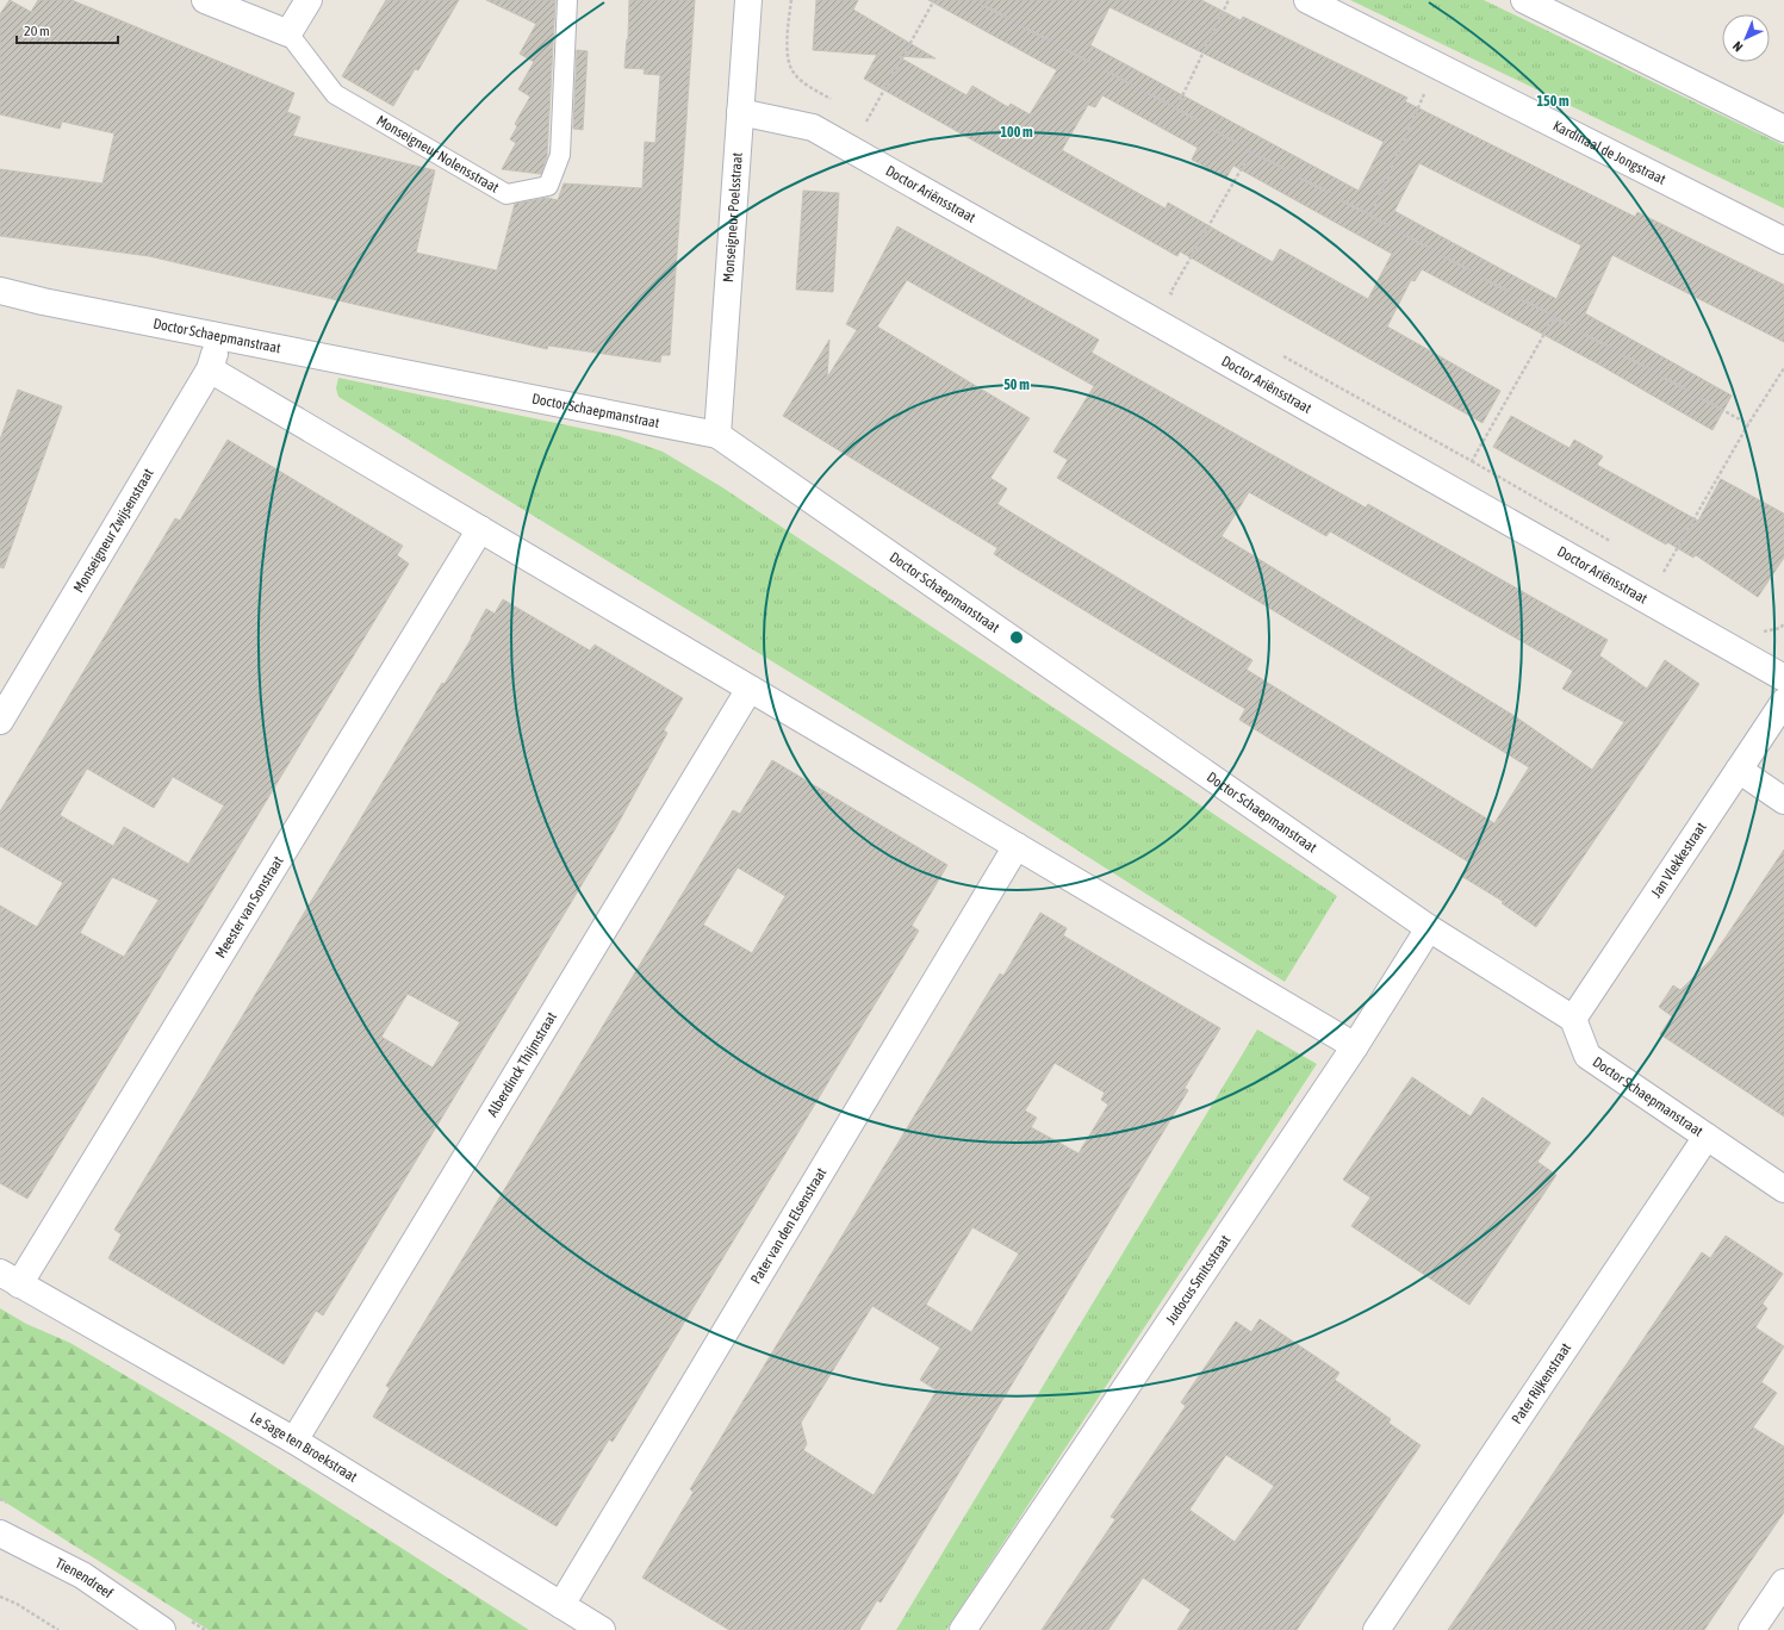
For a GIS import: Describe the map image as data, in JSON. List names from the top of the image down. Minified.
{"streets":{"street":["Kardinaal de Jongstraat","Doctor Ariënsstraat","Monseigneur Poelsstraat","Doctor Schaepmanstraat","Monseigneur Zwijsenstraat","Jan Vlekkestraat","Meester van Sonstraat","Alberdinck Thijmstraat","Pater van den Elsenstraat","Judocus Smitsstraat","Pater Rijkenstraat","Le Sage ten Broekstraat","Tienendreef"],"lane":["Monseigneur Nolensstraat"]},"crossings":[["Doctor Ariënsstraat","Monseigneur Poelsstraat"],["Monseigneur Poelsstraat","Doctor Schaepmanstraat"],["Doctor Schaepmanstraat","Monseigneur Zwijsenstraat"],["Doctor Schaepmanstraat","Jan Vlekkestraat"],["Doctor Schaepmanstraat","Judocus Smitsstraat"],["Doctor Schaepmanstraat","Pater Rijkenstraat"],["Meester van Sonstraat","Le Sage ten Broekstraat"],["Alberdinck Thijmstraat","Le Sage ten Broekstraat"],["Pater van den Elsenstraat","Le Sage ten Broekstraat"]],"scale_bar":"20 m","north":"bottom left","rings":["150 m","100 m","50 m"]}
